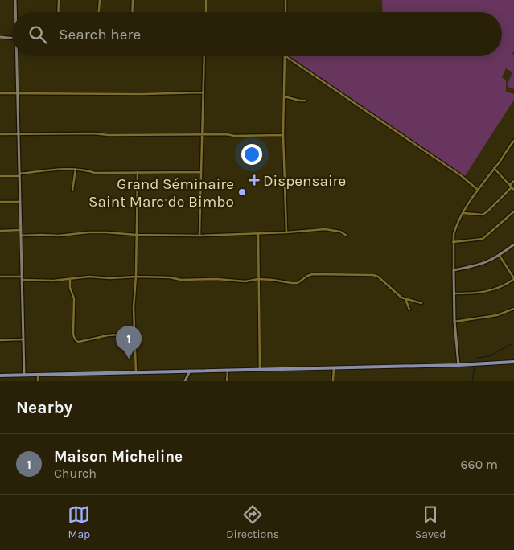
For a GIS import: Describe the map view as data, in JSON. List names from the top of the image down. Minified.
{"places":{"health":["Dispensaire"],"other":["Grand Séminaire Saint Marc de Bimbo"]},"page":{"search":"Search here","pins":"1","heading":"Nearby","list":[{"mark":"1","name":"Maison Micheline","note":"Church","value":"660 m"}],"nav":["Map","Directions","Saved"]}}
